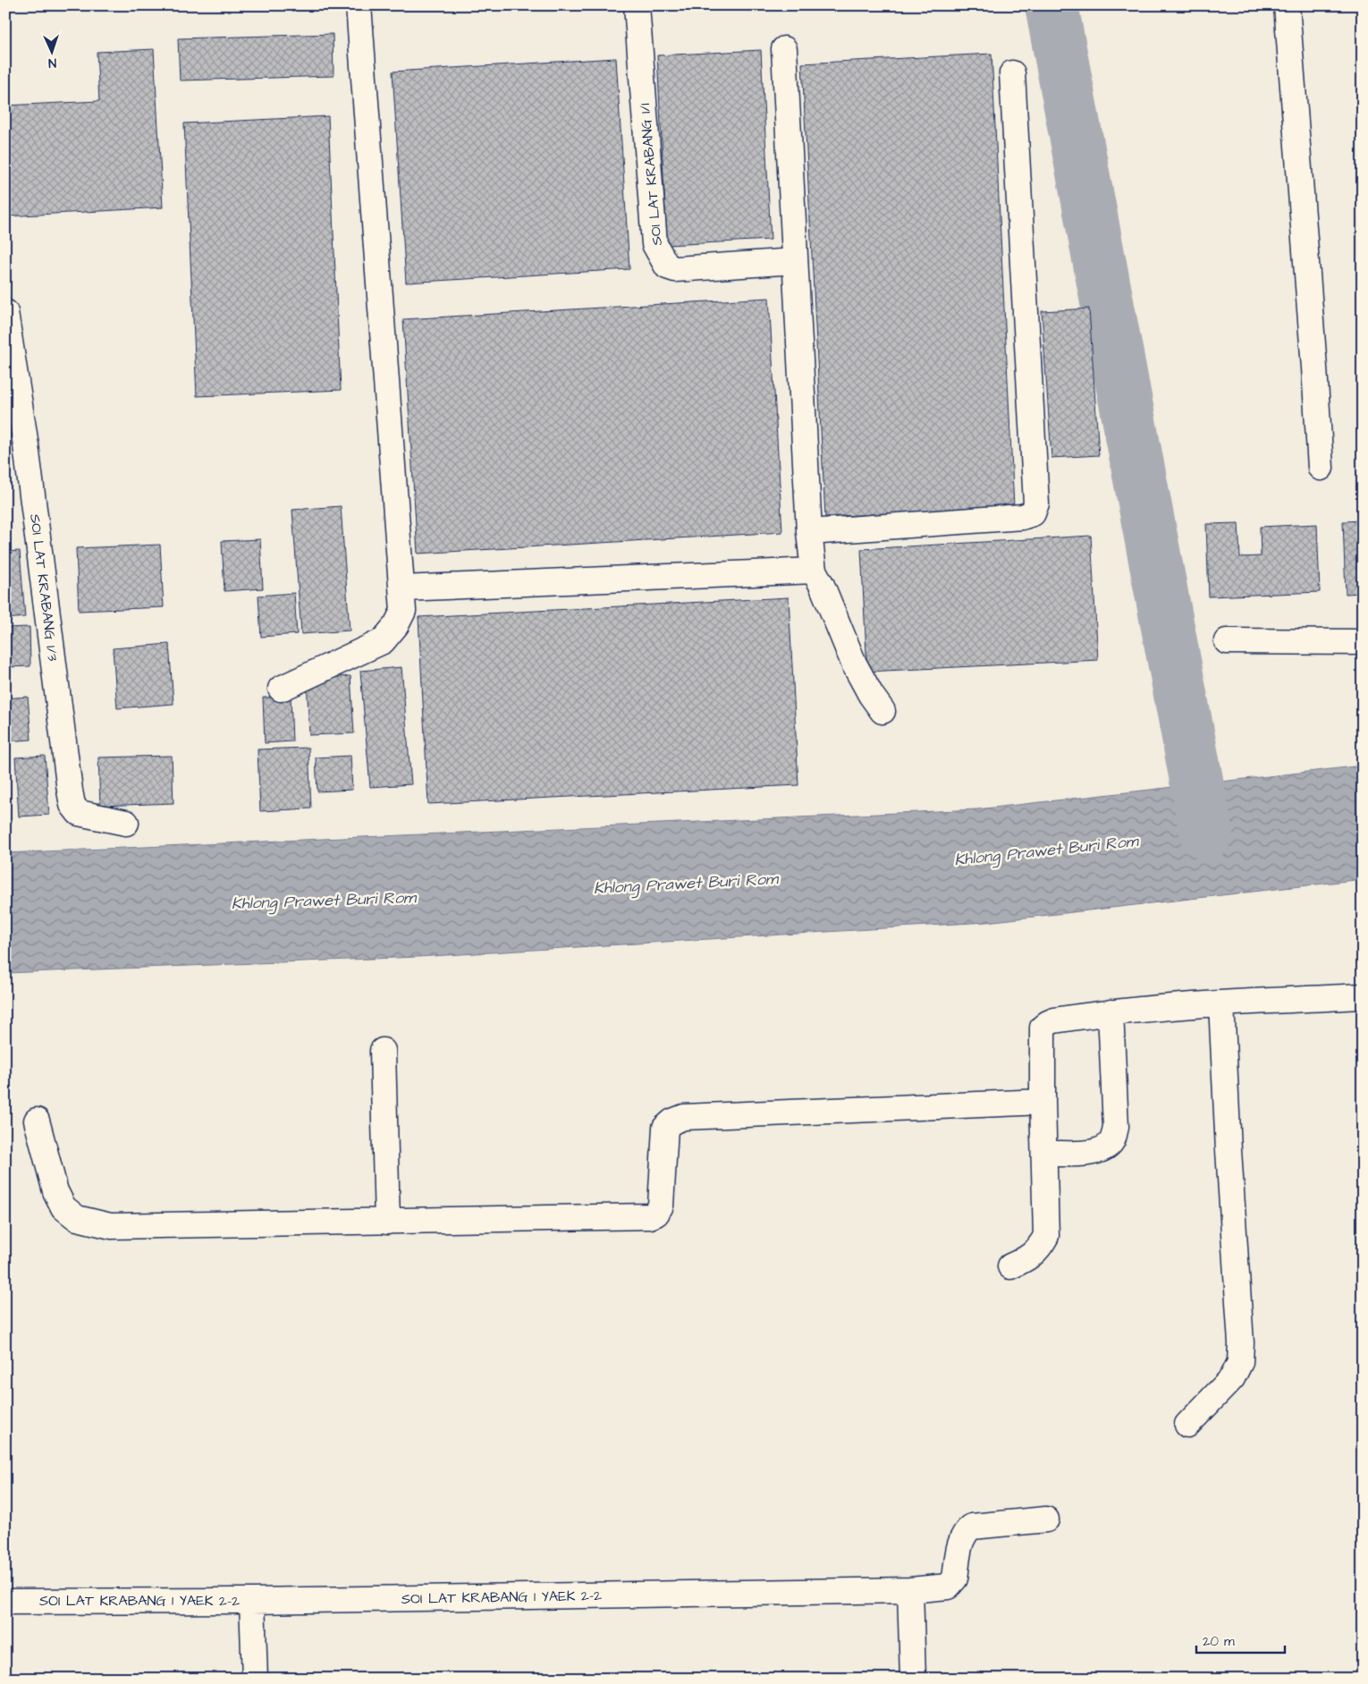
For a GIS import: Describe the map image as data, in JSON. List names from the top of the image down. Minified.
{"streets":{"street":["SOI LAT KRABANG 1/1","SOI LAT KRABANG 1/3","SOI LAT KRABANG 1 YAEK 2-2"]},"water":["Khlong Prawet Buri Rom"],"scale_bar":"20 m","north":"bottom"}
